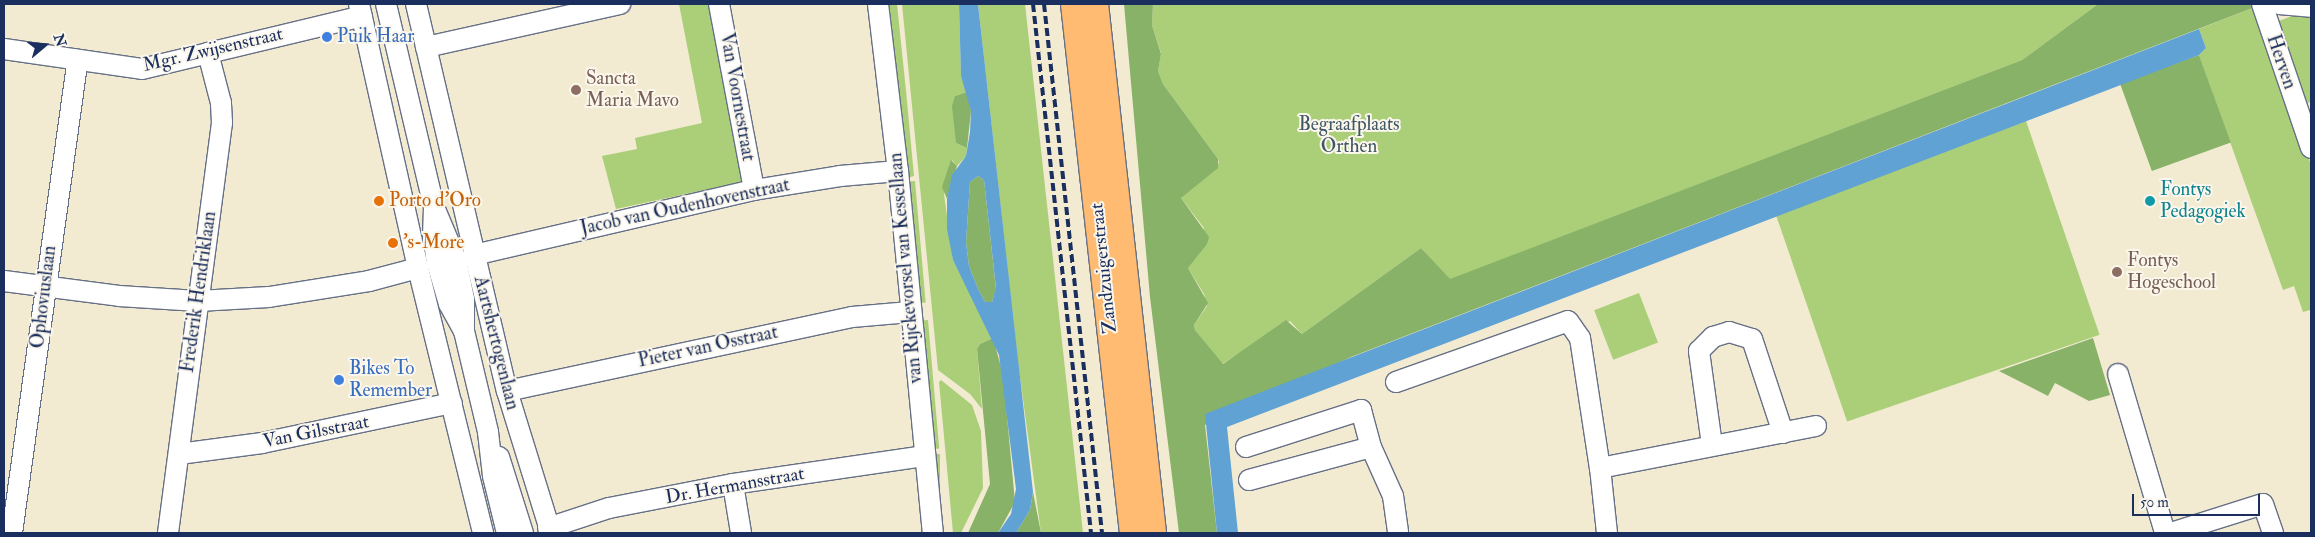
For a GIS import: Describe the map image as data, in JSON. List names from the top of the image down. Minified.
{"streets":{"main road":["Zandzuigerstraat"],"street":["Mgr. Zwijsenstraat","Herven","Van Voornestraat","Jacob van Oudenhovenstraat","van Rijckevorsel van Kessellaan","Frederik Hendriklaan","Ophoviuslaan","Aartshertogenlaan","Pieter van Osstraat","Van Gilsstraat","Dr. Hermansstraat"]},"crossings":[["Mgr. Zwijsenstraat","Frederik Hendriklaan"],["Mgr. Zwijsenstraat","Ophoviuslaan"],["Van Voornestraat","Jacob van Oudenhovenstraat"],["Jacob van Oudenhovenstraat","van Rijckevorsel van Kessellaan"],["Jacob van Oudenhovenstraat","Aartshertogenlaan"],["van Rijckevorsel van Kessellaan","Pieter van Osstraat"],["van Rijckevorsel van Kessellaan","Dr. Hermansstraat"],["Frederik Hendriklaan","Van Gilsstraat"],["Aartshertogenlaan","Pieter van Osstraat"],["Aartshertogenlaan","Dr. Hermansstraat"]],"parks":["Begraafplaats Orthen"],"places":["Puik Haar","Sancta Maria Mavo","Porto d'Oro","Fontys Pedagogiek","'s-More","Fontys Hogeschool","Bikes To Remember"],"scale_bar":"50 m","north":"right"}
